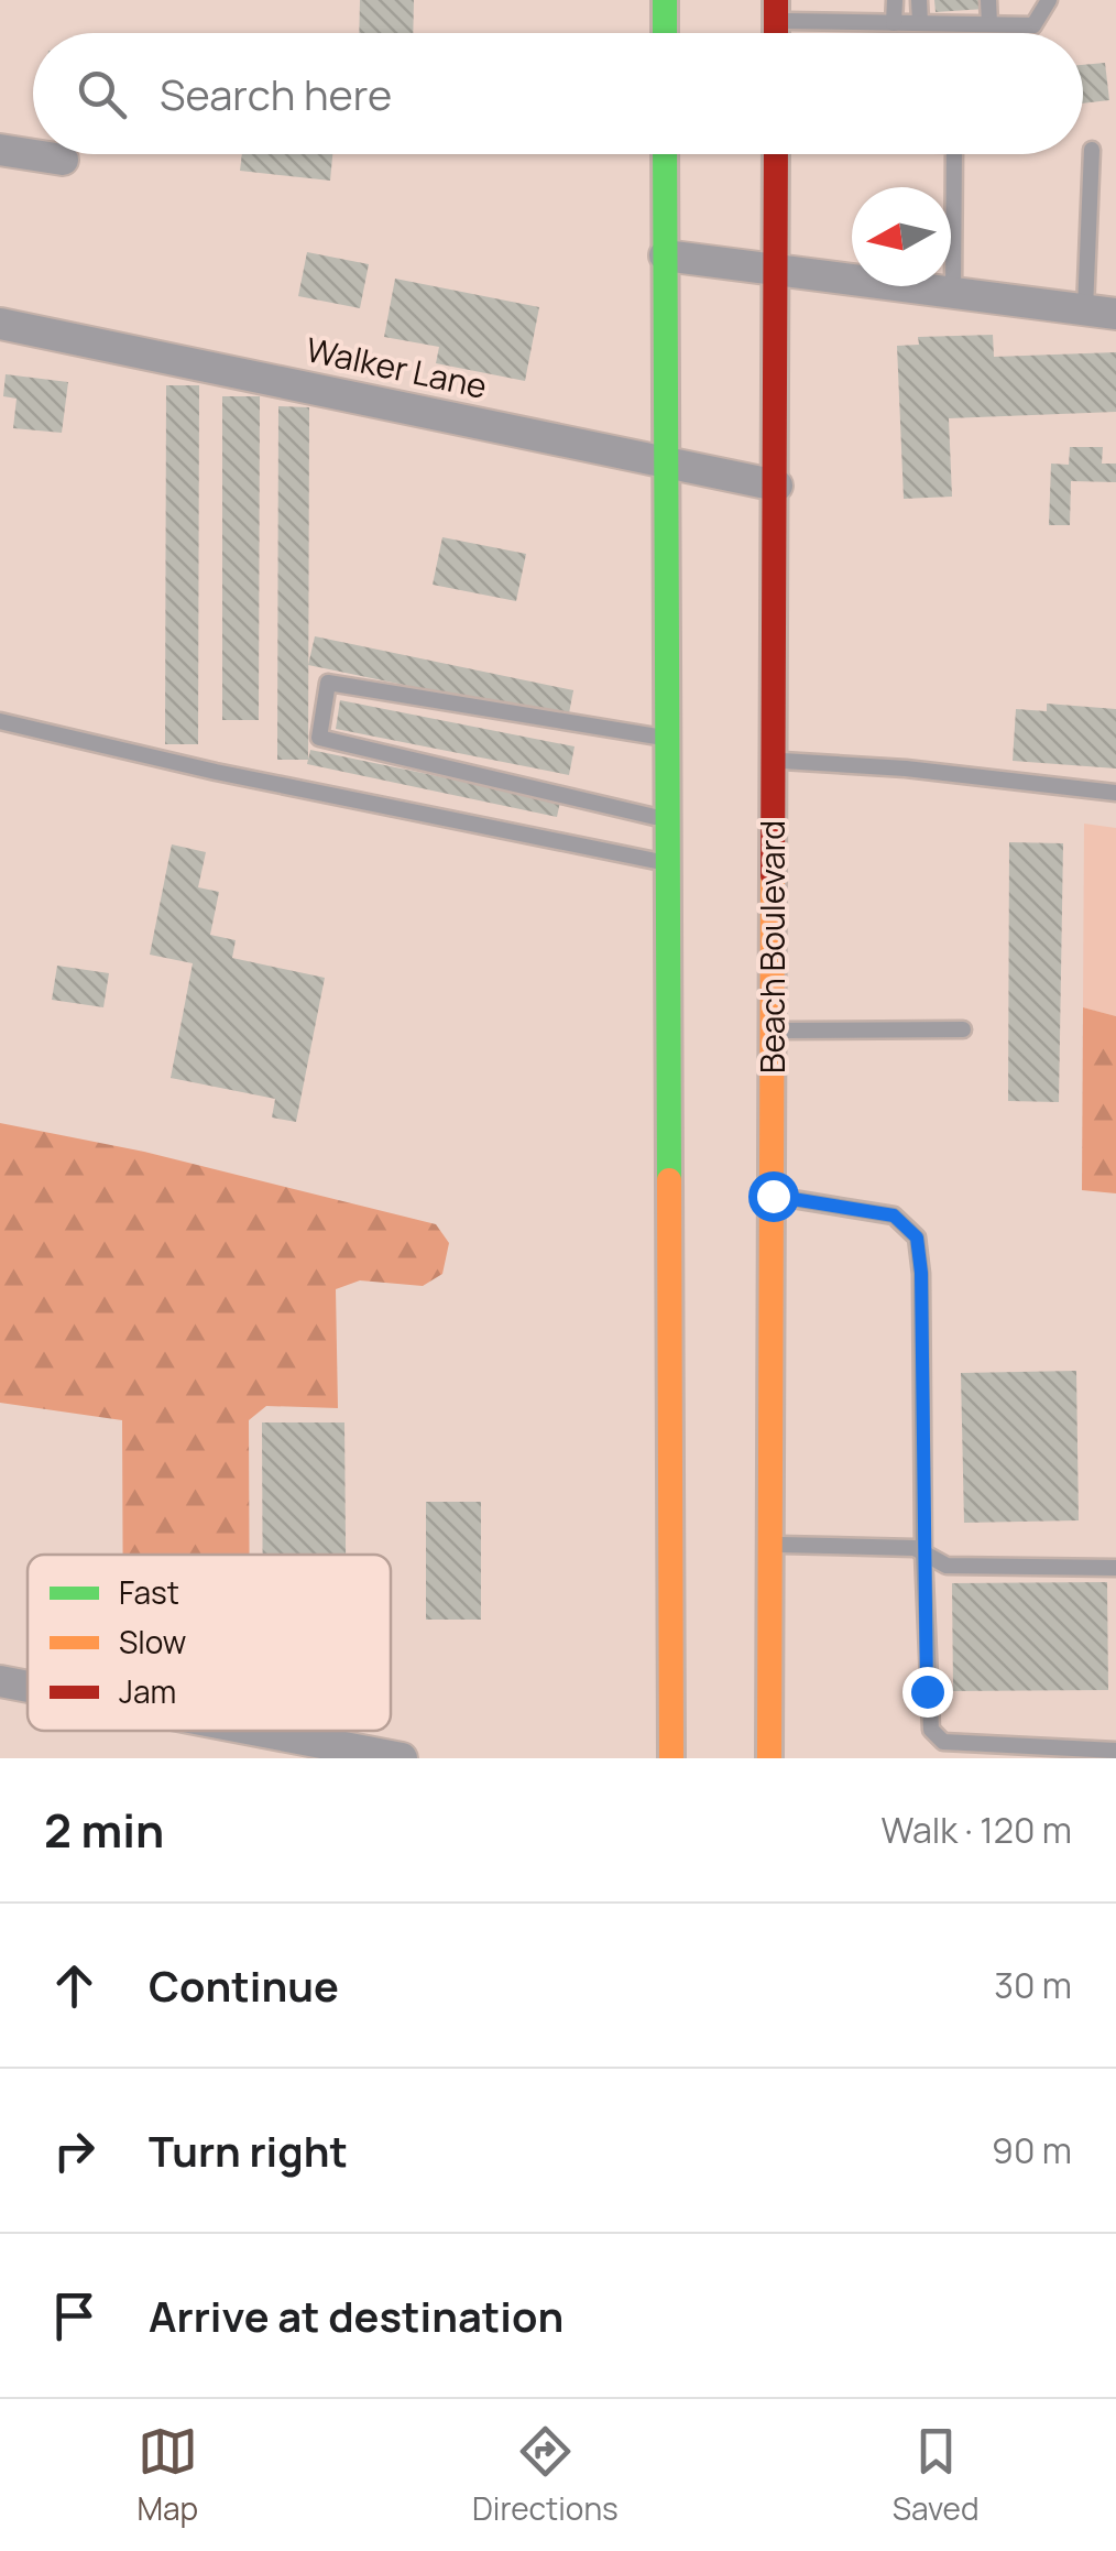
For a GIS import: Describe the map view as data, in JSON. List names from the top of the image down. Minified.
{"streets":{"highway":["Beach Boulevard"],"street":["Walker Lane"]},"crossings":[["Walker Lane","Beach Boulevard"]],"legend":["Fast","Slow","Jam"],"north":"left","page":{"search":"Search here","heading":["2 min","Walk · 120 m"],"list":[["Continue","30 m"],["Turn right","90 m"],"Arrive at destination"],"nav":["Map","Directions","Saved"]}}
